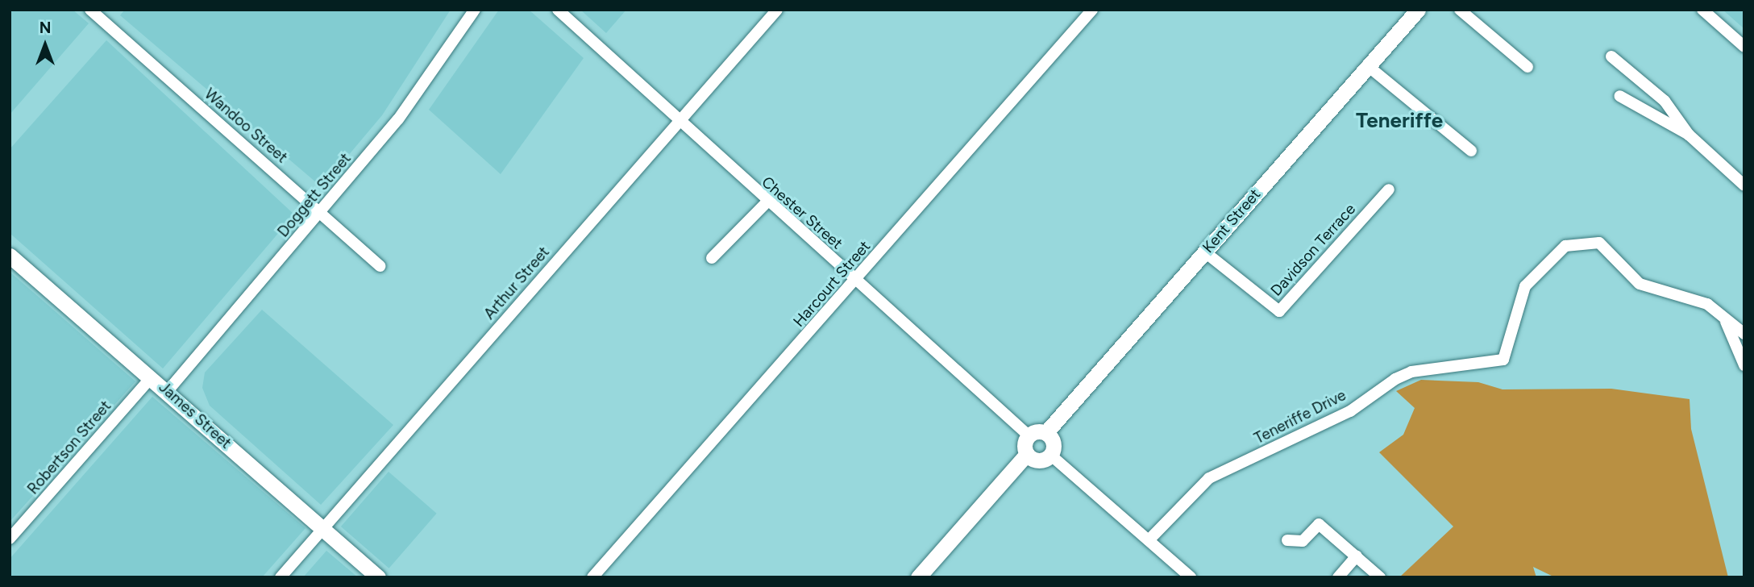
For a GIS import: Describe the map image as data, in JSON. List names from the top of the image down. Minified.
{"streets":{"street":["Wandoo Street","Doggett Street","Chester Street","Kent Street","Davidson Terrace","Arthur Street","Harcourt Street","James Street","Teneriffe Drive","Robertson Street"]},"crossings":[["Wandoo Street","Doggett Street"],["Doggett Street","James Street"],["Chester Street","Kent Street"],["Chester Street","Arthur Street"],["Chester Street","Harcourt Street"],["Kent Street","Davidson Terrace"],["Arthur Street","James Street"],["James Street","Robertson Street"]],"districts":["Teneriffe"],"north":"top"}
